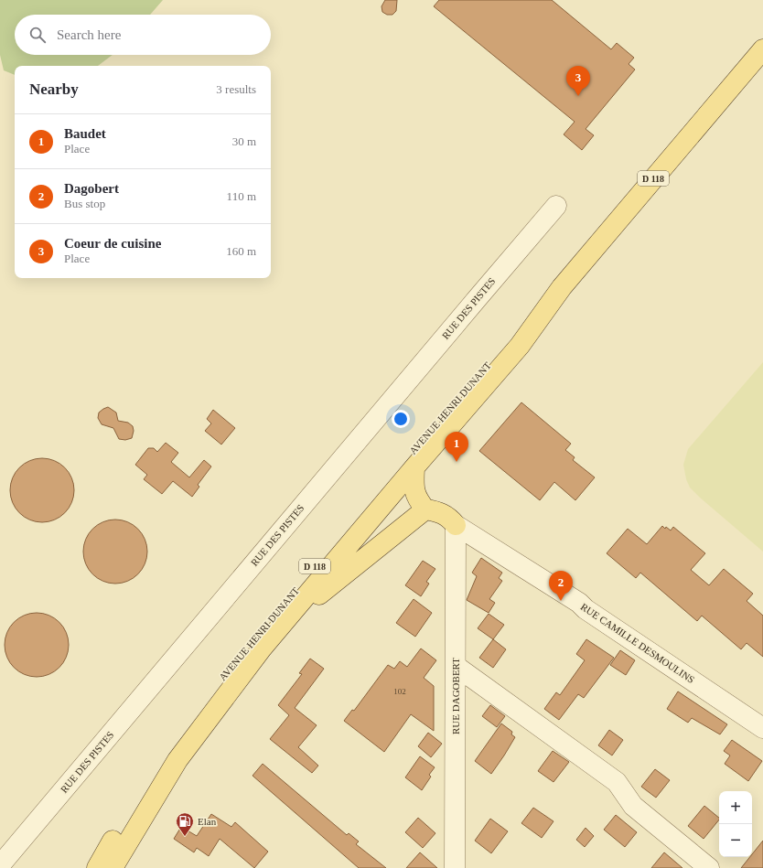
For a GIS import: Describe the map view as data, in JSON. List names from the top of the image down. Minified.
{"streets":{"main road":["D 118","AVENUE HENRI DUNANT"],"street":["RUE DES PISTES","RUE CAMILLE DESMOULINS","RUE DAGOBERT"]},"crossings":[["RUE CAMILLE DESMOULINS","RUE DAGOBERT"]],"places":{"fuel station":["Elan"]},"house_numbers":["102"],"page":{"search":"Search here","pins":["3","1","2"],"heading":["Nearby","3 results"],"list":[{"mark":"1","name":"Baudet","note":"Place","value":"30 m"},{"mark":"2","name":"Dagobert","note":"Bus stop","value":"110 m"},{"mark":"3","name":"Coeur de cuisine","note":"Place","value":"160 m"}],"map_buttons":["+","−"]}}
